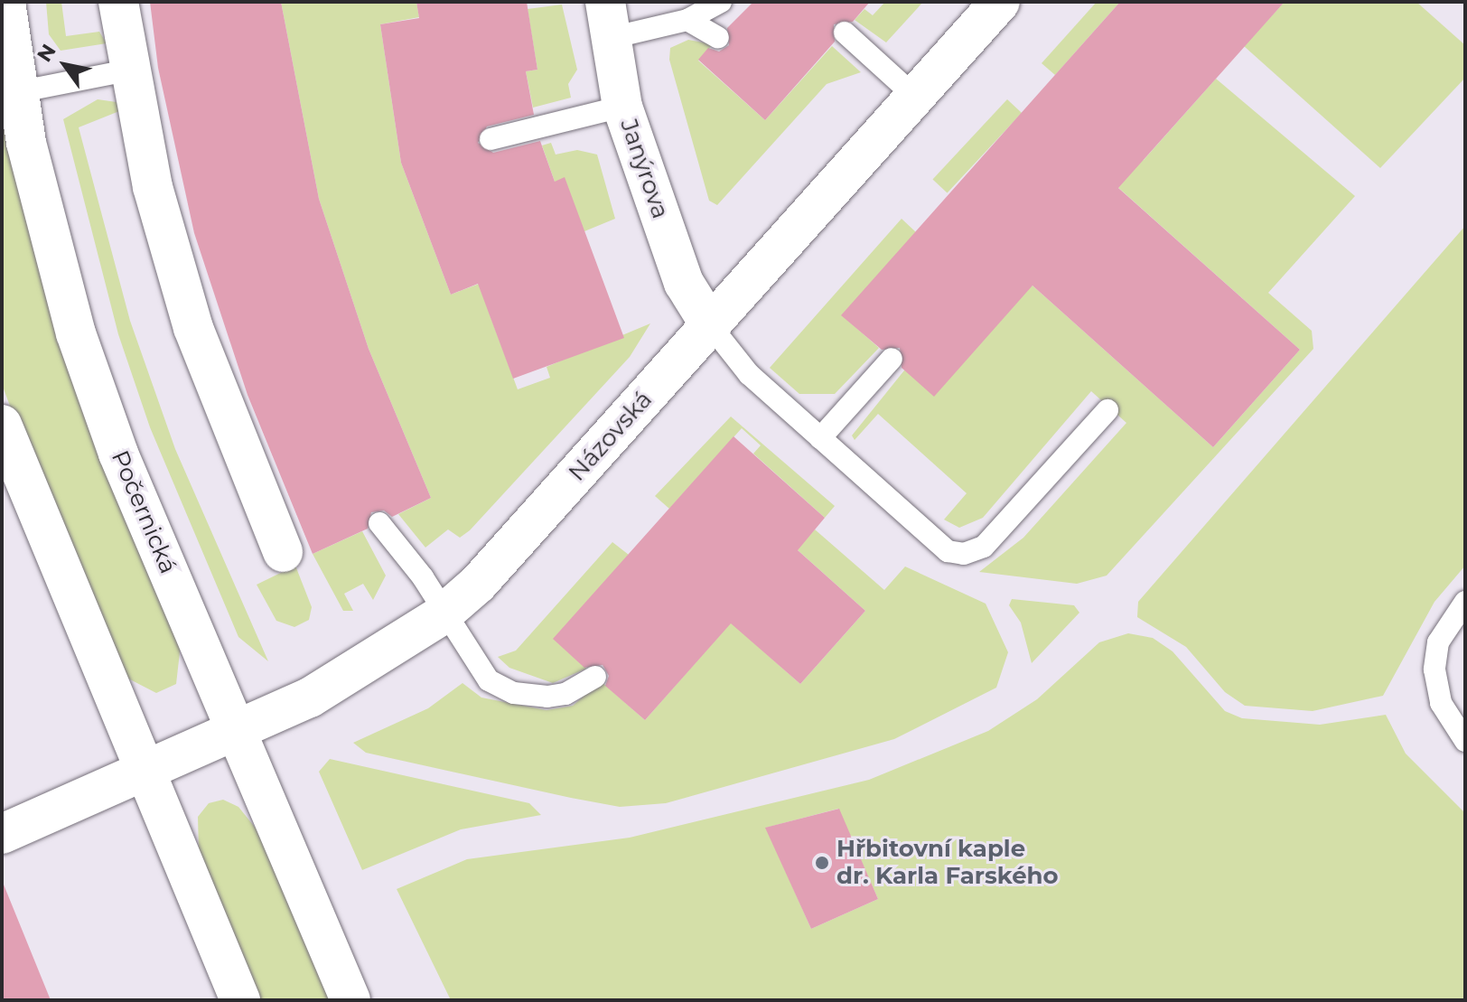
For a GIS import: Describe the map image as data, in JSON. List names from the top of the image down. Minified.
{"streets":{"street":["Janýrova","Názovská","Počernická"]},"crossings":[["Janýrova","Názovská"],["Názovská","Počernická"]],"places":["Hřbitovní kaple dr. Karla Farského"],"north":"top left"}
